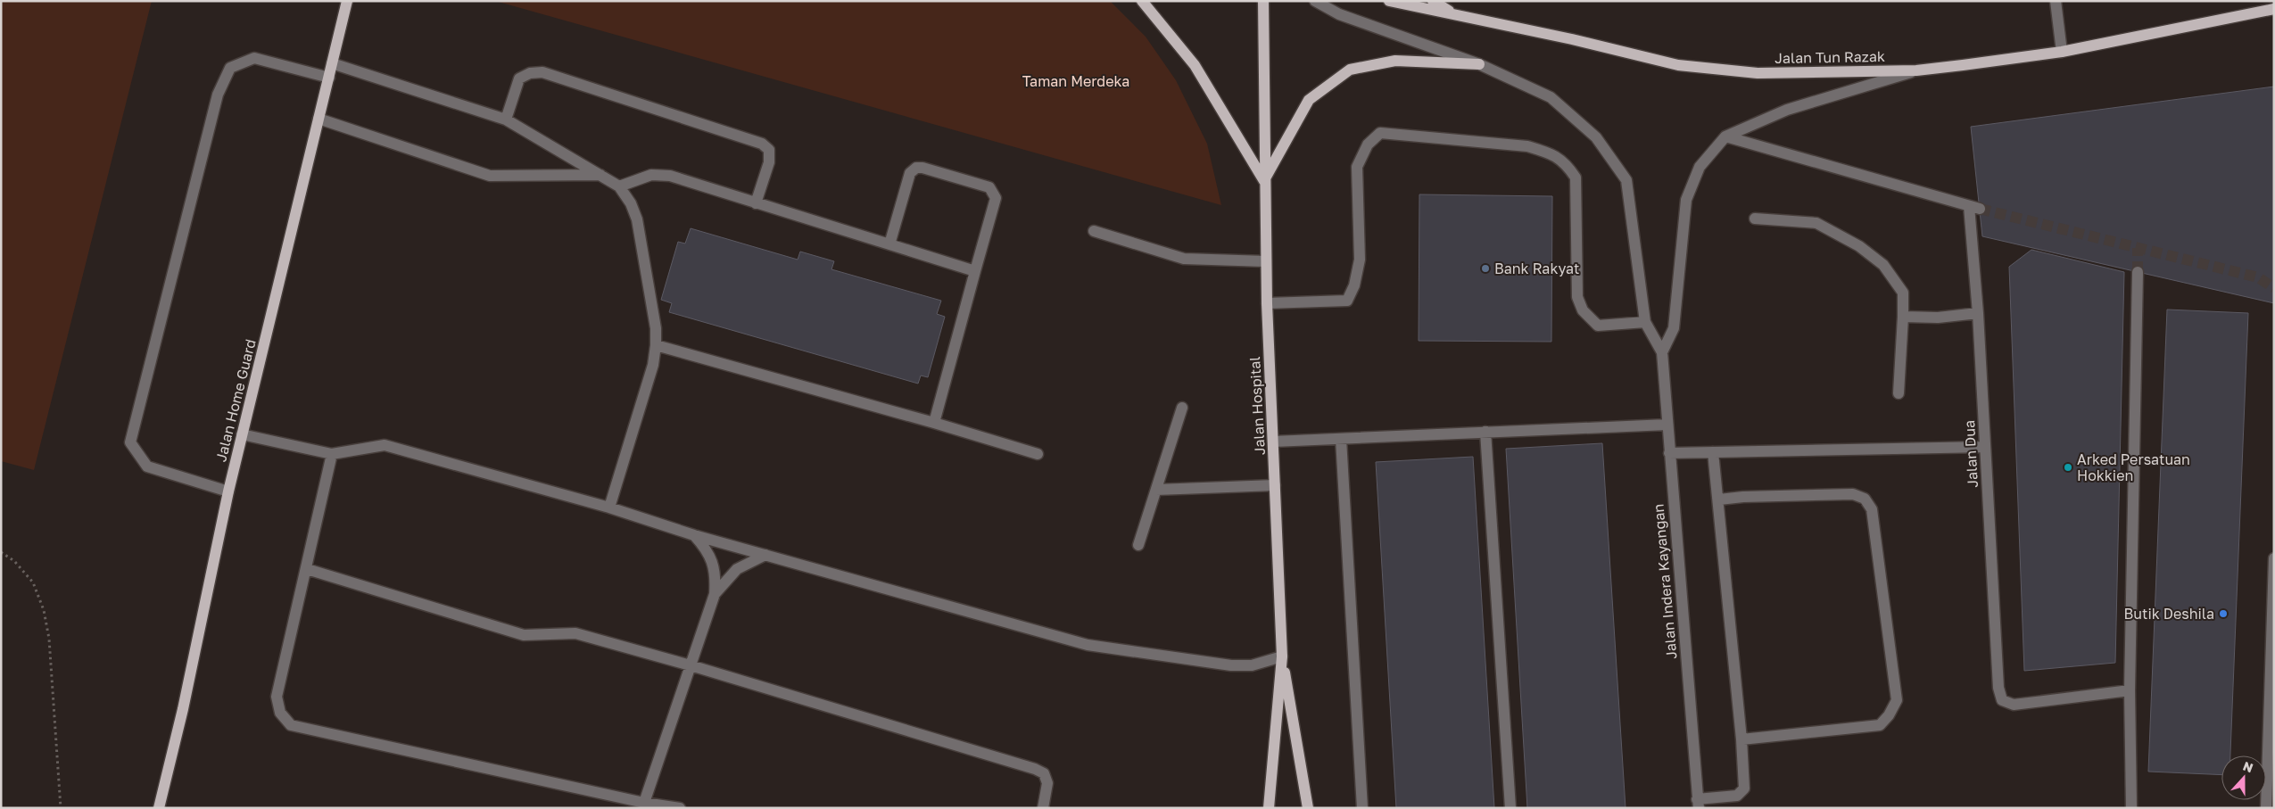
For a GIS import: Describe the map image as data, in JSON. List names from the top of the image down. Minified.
{"streets":{"main road":["Jalan Tun Razak","Jalan Home Guard","Jalan Hospital"],"street":["Jalan Dua","Jalan Indera Kayangan"]},"parks":["Taman Merdeka"],"places":["Bank Rakyat","Arked Persatuan Hokkien","Butik Deshila"],"north":"top"}
